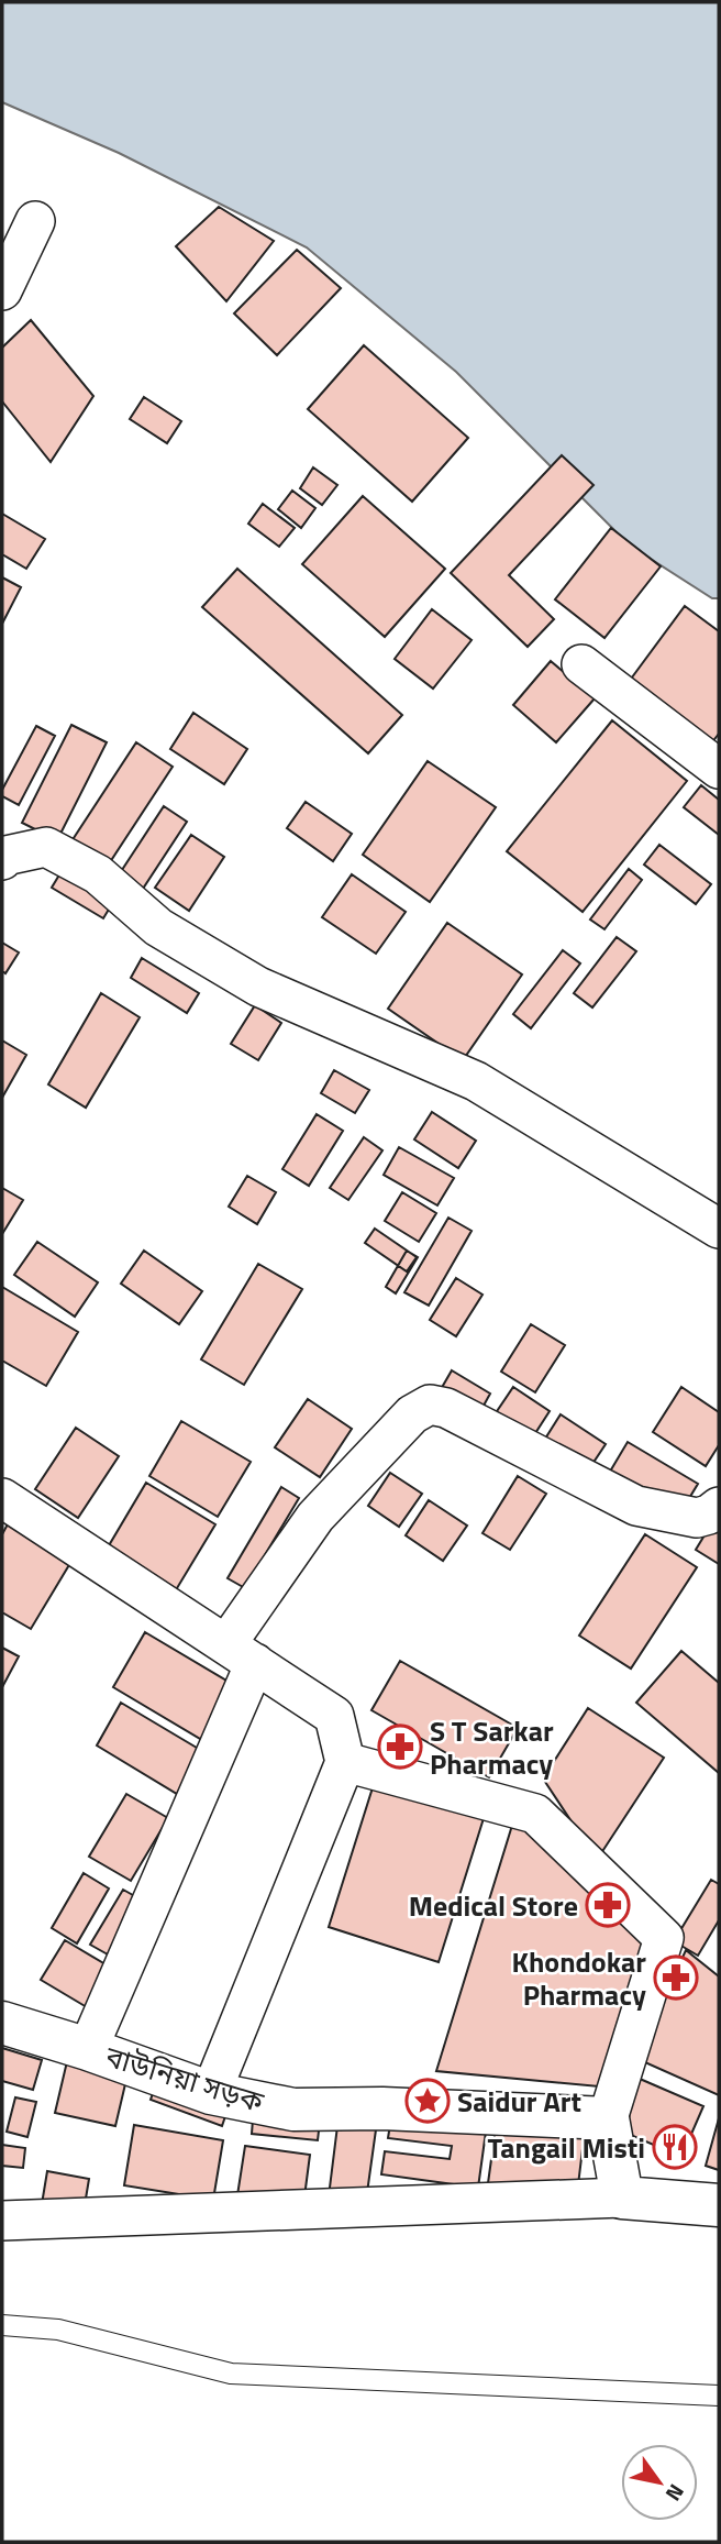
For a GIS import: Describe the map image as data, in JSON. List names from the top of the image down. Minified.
{"streets":{"street":["বাউনিয়া সড়ক"]},"places":{"pharmacy":["S T Sarkar Pharmacy","Medical Store","Khondokar Pharmacy"],"place":["Saidur Art"],"restaurant":["Tangail Misti"]},"north":"bottom right"}
